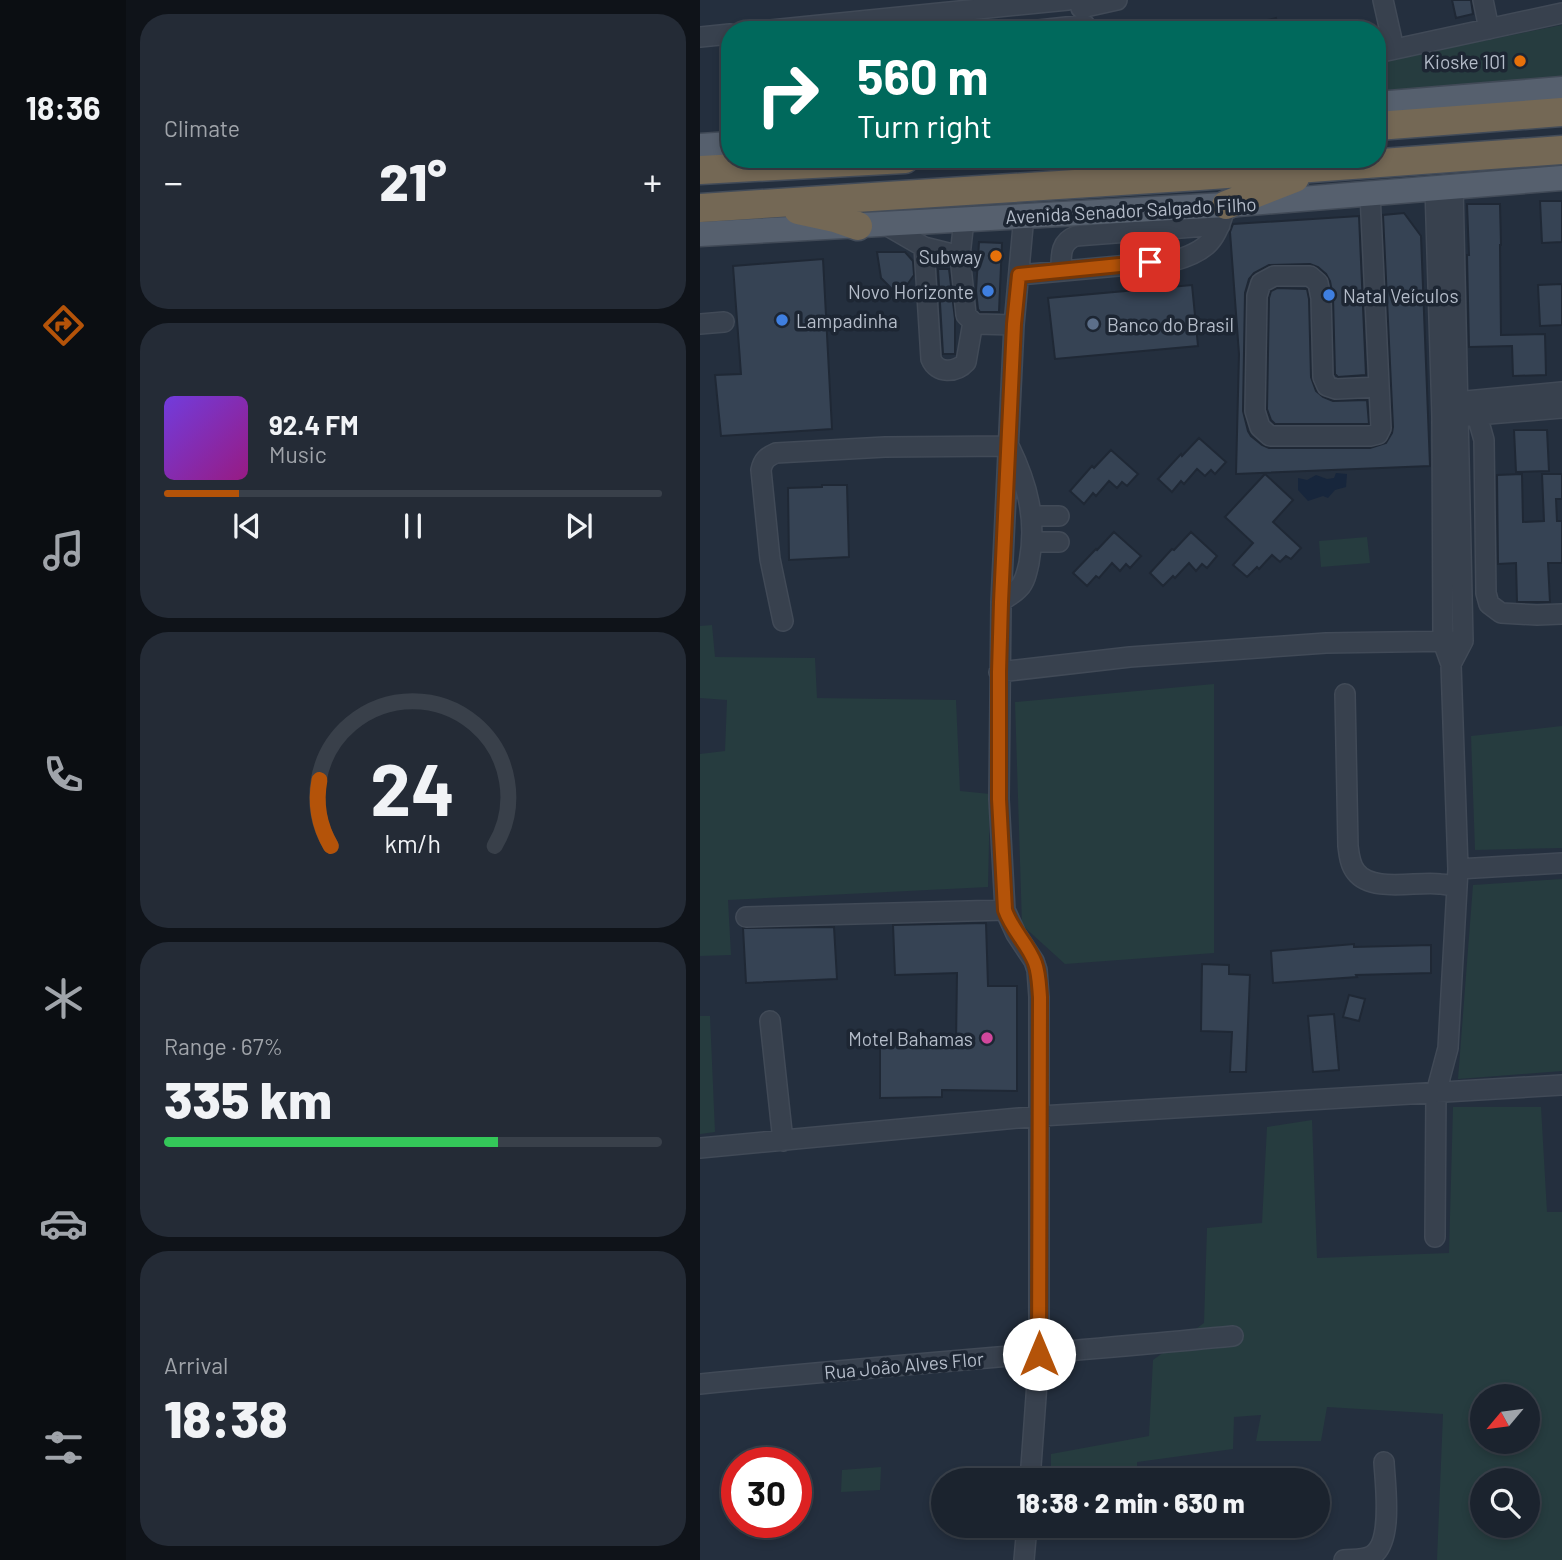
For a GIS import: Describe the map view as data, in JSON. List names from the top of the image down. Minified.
{"streets":{"highway":["Avenida Senador Salgado Filho"],"street":["Rua João Alves Flor"]},"places":["Kioske 101","Subway","Novo Horizonte","Natal Veículos","Lampadinha","Banco do Brasil","Motel Bahamas"],"north":"bottom left","page":{"tabs":"18:36","tile":["Climate",["Range · 67%","335 km"],["Arrival","18:38"]],"turn":["560 m","Turn right"],"heat":["−","21°","+"],"song":["92.4 FM","Music"],"limit":"30","trip":"18:38 · 2 min · 630 m","gauge":["24","km/h"]}}
